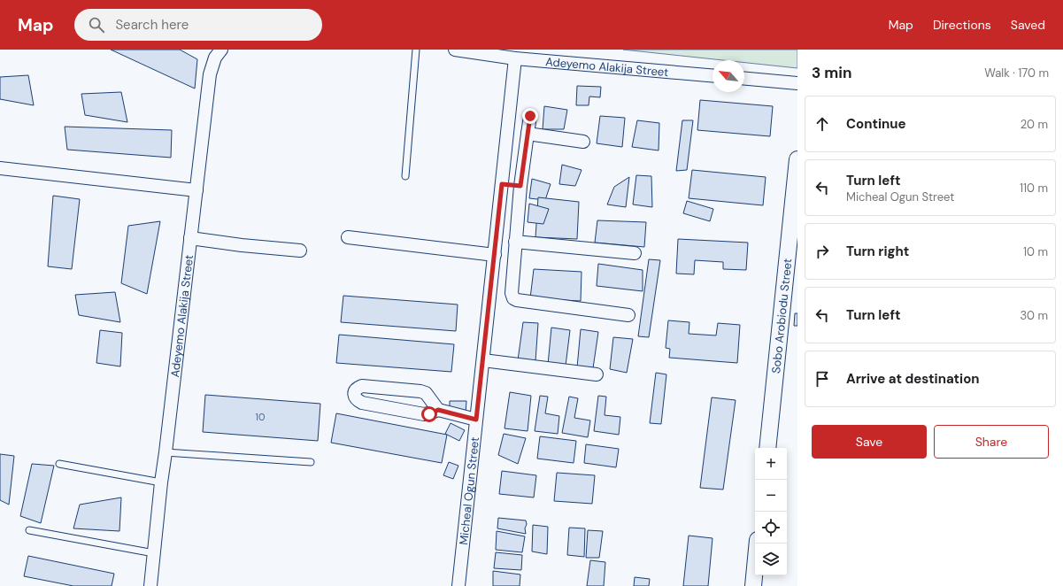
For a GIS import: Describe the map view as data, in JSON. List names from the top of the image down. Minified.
{"streets":{"street":["Adeyemo Alakija Street","Sobo Arobiodu Street","Micheal Ogun Street"]},"crossings":[["Adeyemo Alakija Street","Micheal Ogun Street"]],"house_numbers":["10"],"north":"top left","page":{"header":"Map","search":"Search here","nav":["Map","Directions","Saved"],"heading":["3 min","Walk · 170 m"],"list":[["Continue","20 m"],["Turn left","Micheal Ogun Street","110 m"],["Turn right","10 m"],["Turn left","30 m"],"Arrive at destination"],"buttons":["Save","Share"],"map_buttons":["+","−"]}}
